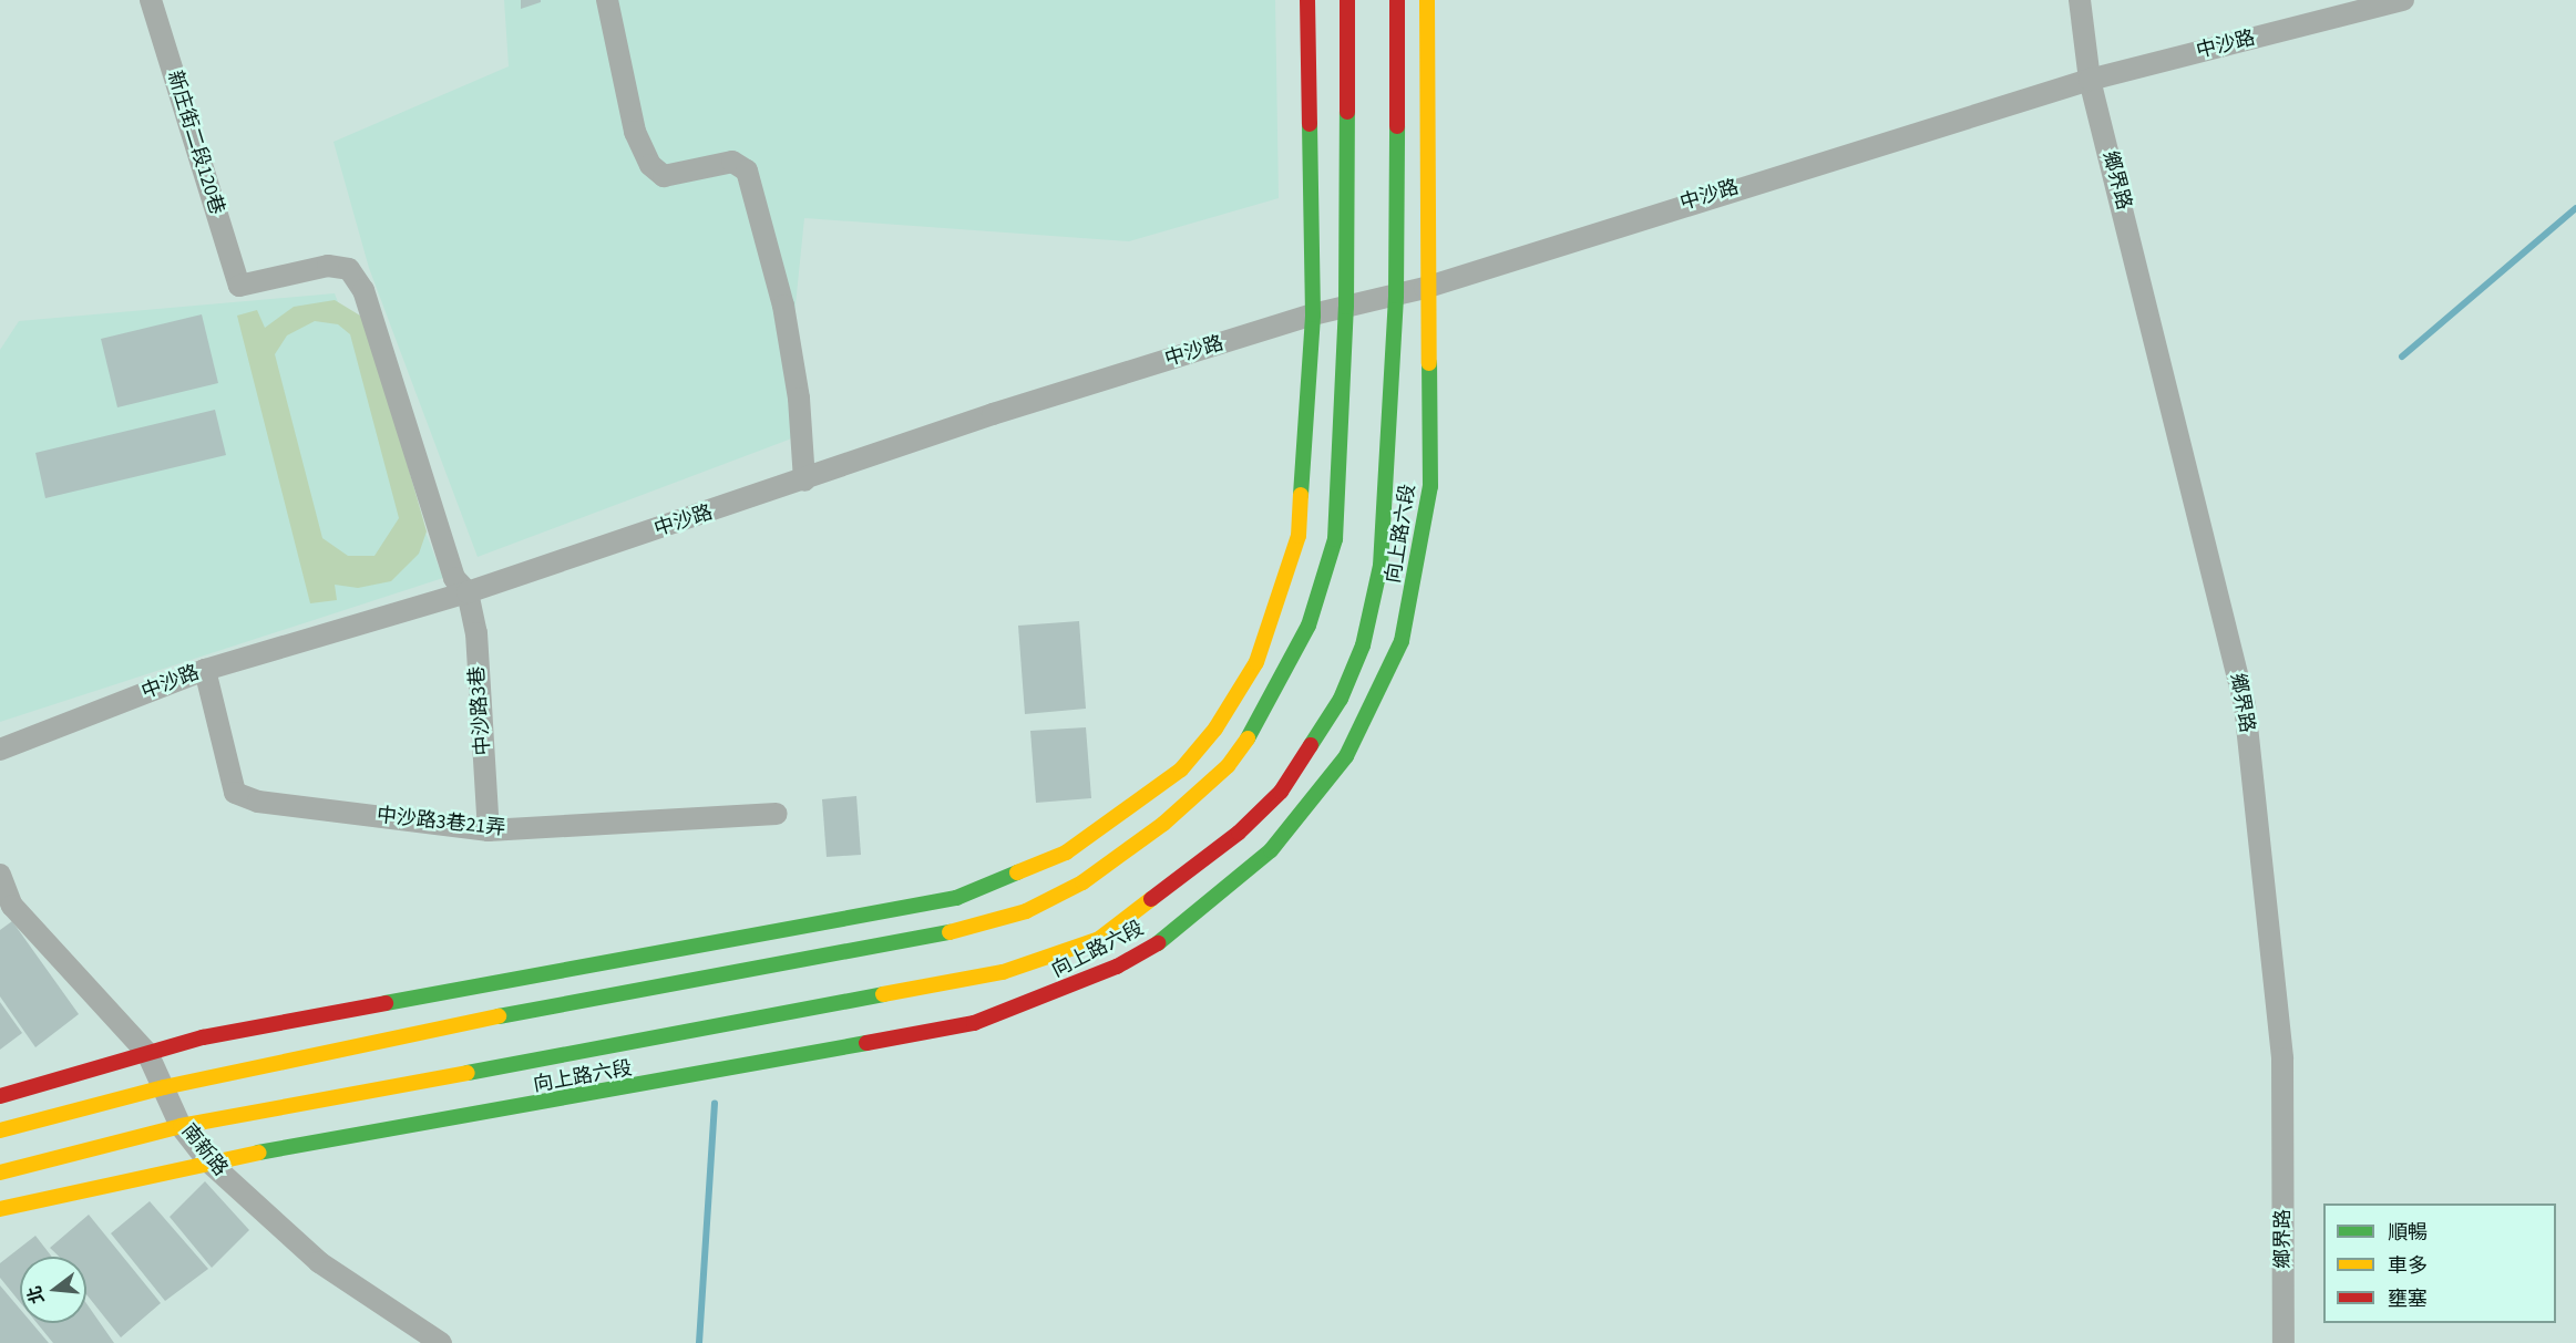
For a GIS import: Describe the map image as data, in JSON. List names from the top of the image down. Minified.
{"streets":{"main road":["向上路六段"],"street":["中沙路","新庄街二段120巷","鄉界路","中沙路3巷","中沙路3巷21弄","南新路"]},"crossings":[["中沙路","新庄街二段120巷"],["中沙路","鄉界路"],["中沙路","向上路六段"],["中沙路","中沙路3巷"],["中沙路","中沙路3巷21弄"],["新庄街二段120巷","中沙路3巷"],["向上路六段","南新路"],["中沙路3巷","中沙路3巷21弄"]],"legend":["順暢","車多","壅塞"],"north":"left"}
